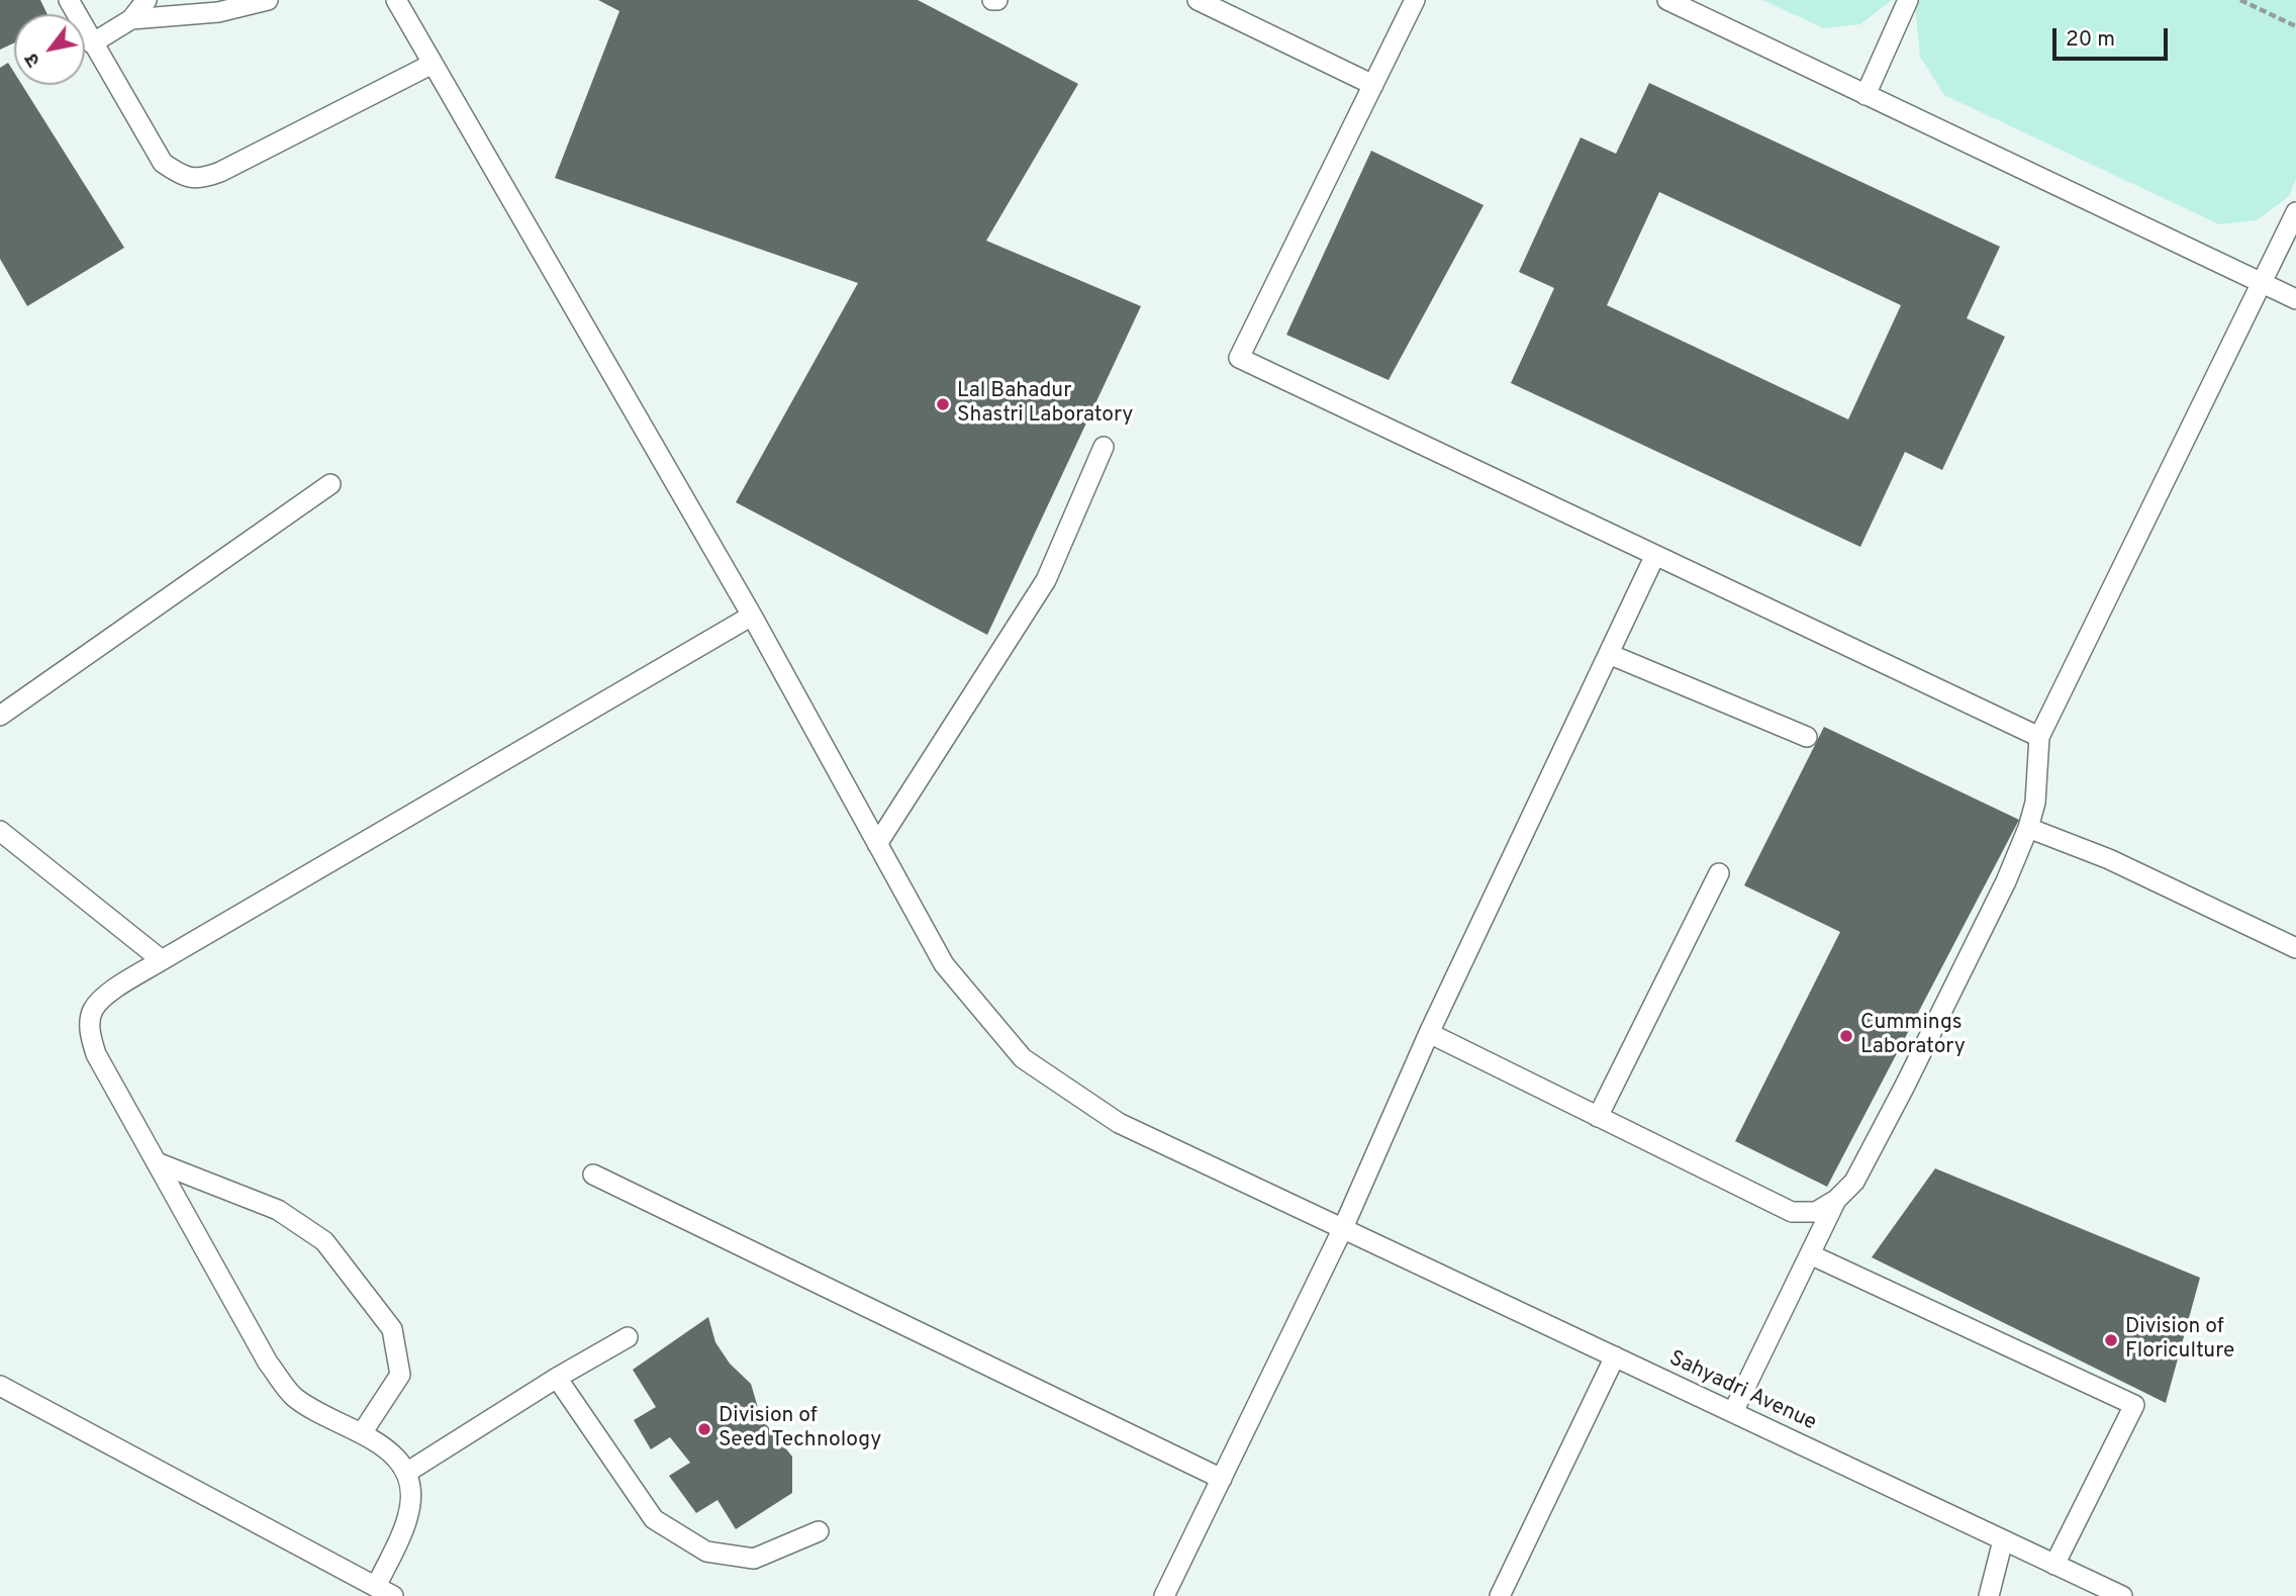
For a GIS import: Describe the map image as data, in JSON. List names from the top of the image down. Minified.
{"streets":{"lane":["Sahyadri Avenue"]},"places":["Lal Bahadur Shastri Laboratory","Cummings Laboratory","Division of Floriculture","Division of Seed Technology"],"scale_bar":"20 m","north":"bottom left"}
